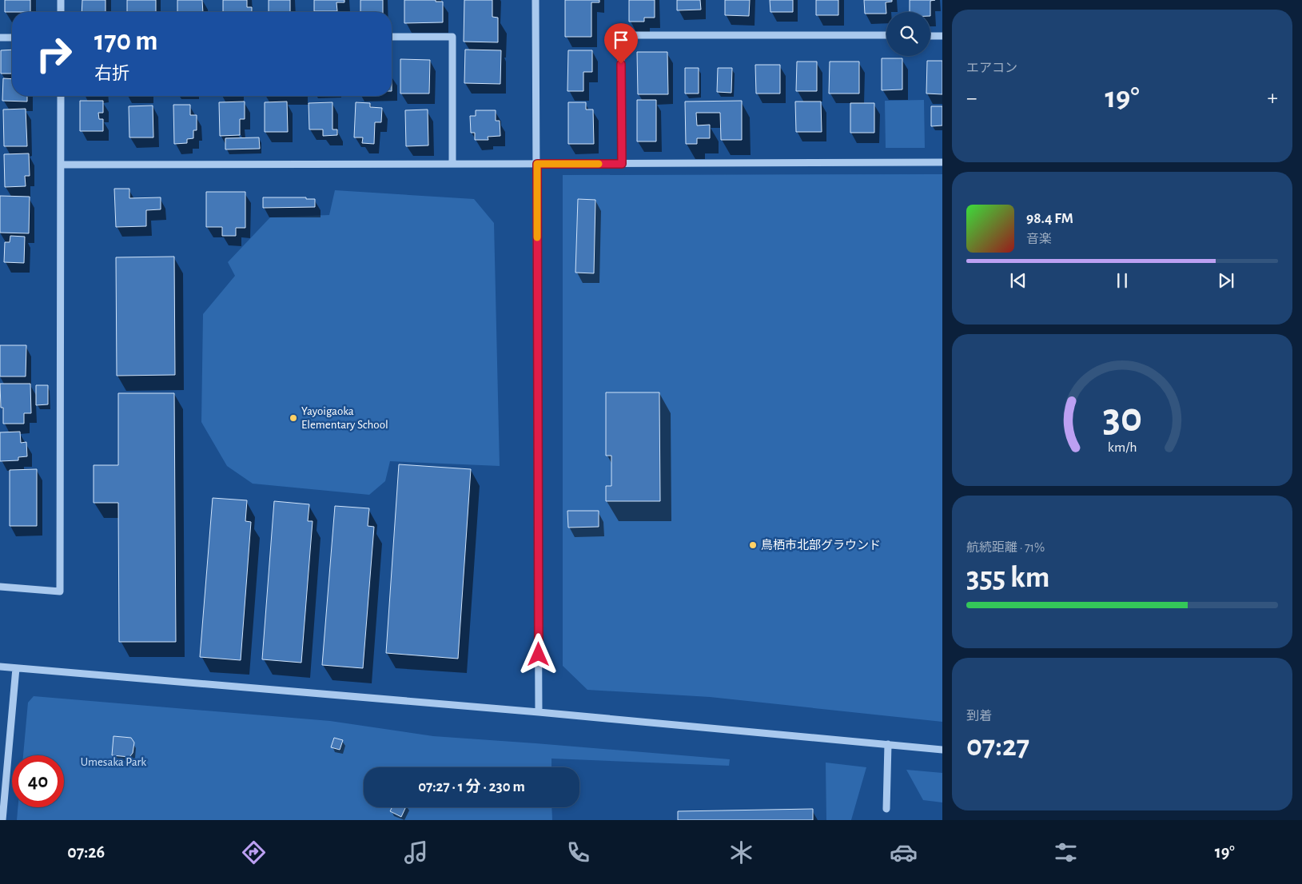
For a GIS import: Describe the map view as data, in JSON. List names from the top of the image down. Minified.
{"parks":["Umesaka Park"],"places":["Yayoigaoka Elementary School","鳥栖市北部グラウンド"],"page":{"tile":["エアコン",["航続距離 · 71%","355 km"],["到着","07:27"]],"turn":["170 m","右折"],"heat":["−","19°","+"],"song":["98.4 FM","音楽"],"limit":"40","trip":"07:27 · 1 分 · 230 m","tabs":["07:26","19°"],"gauge":["30","km/h"]}}
